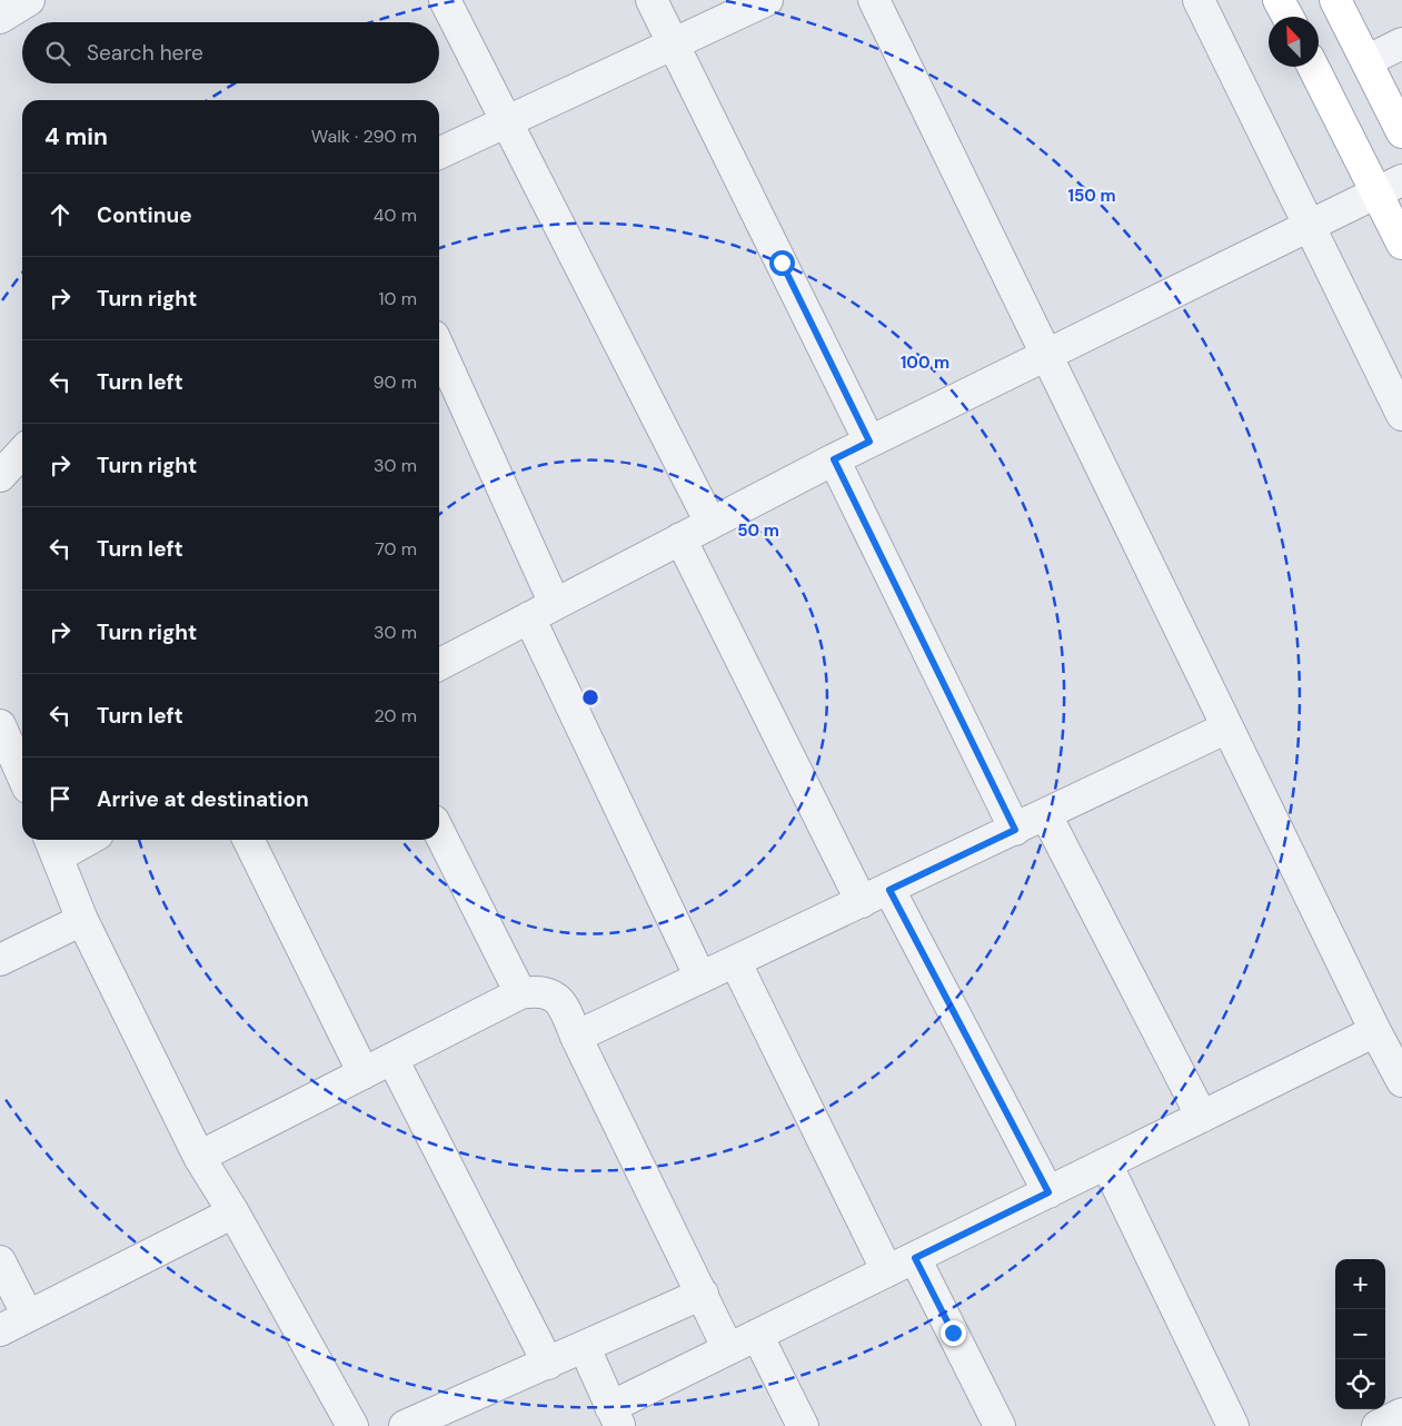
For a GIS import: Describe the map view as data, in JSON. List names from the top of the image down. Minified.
{"north":"top left","page":{"search":"Search here","heading":["4 min","Walk · 290 m"],"list":[["Continue","40 m"],["Turn right","10 m"],["Turn left","90 m"],["Turn right","30 m"],["Turn left","70 m"],["Turn right","30 m"],["Turn left","20 m"],"Arrive at destination"],"map_buttons":["+","−"]},"rings":["150 m","100 m","50 m"]}
